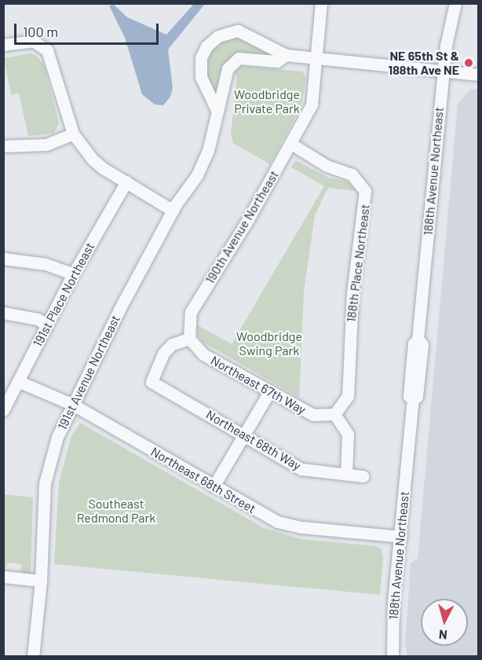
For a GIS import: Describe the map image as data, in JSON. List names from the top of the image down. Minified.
{"streets":{"street":["188th Avenue Northeast","190th Avenue Northeast","188th Place Northeast","191st Place Northeast","191st Avenue Northeast","Northeast 67th Way","Northeast 68th Way","Northeast 68th Street"]},"crossings":[["188th Avenue Northeast","Northeast 68th Street"],["190th Avenue Northeast","188th Place Northeast"],["190th Avenue Northeast","Northeast 67th Way"],["190th Avenue Northeast","Northeast 68th Way"],["188th Place Northeast","Northeast 67th Way"],["191st Place Northeast","Northeast 68th Street"],["191st Avenue Northeast","Northeast 68th Street"],["Northeast 67th Way","Northeast 68th Way"]],"parks":["Woodbridge Private Park","Woodbridge Swing Park","Southeast Redmond Park"],"places":["NE 65th St & 188th Ave NE"],"scale_bar":"100 m","north":"bottom"}
